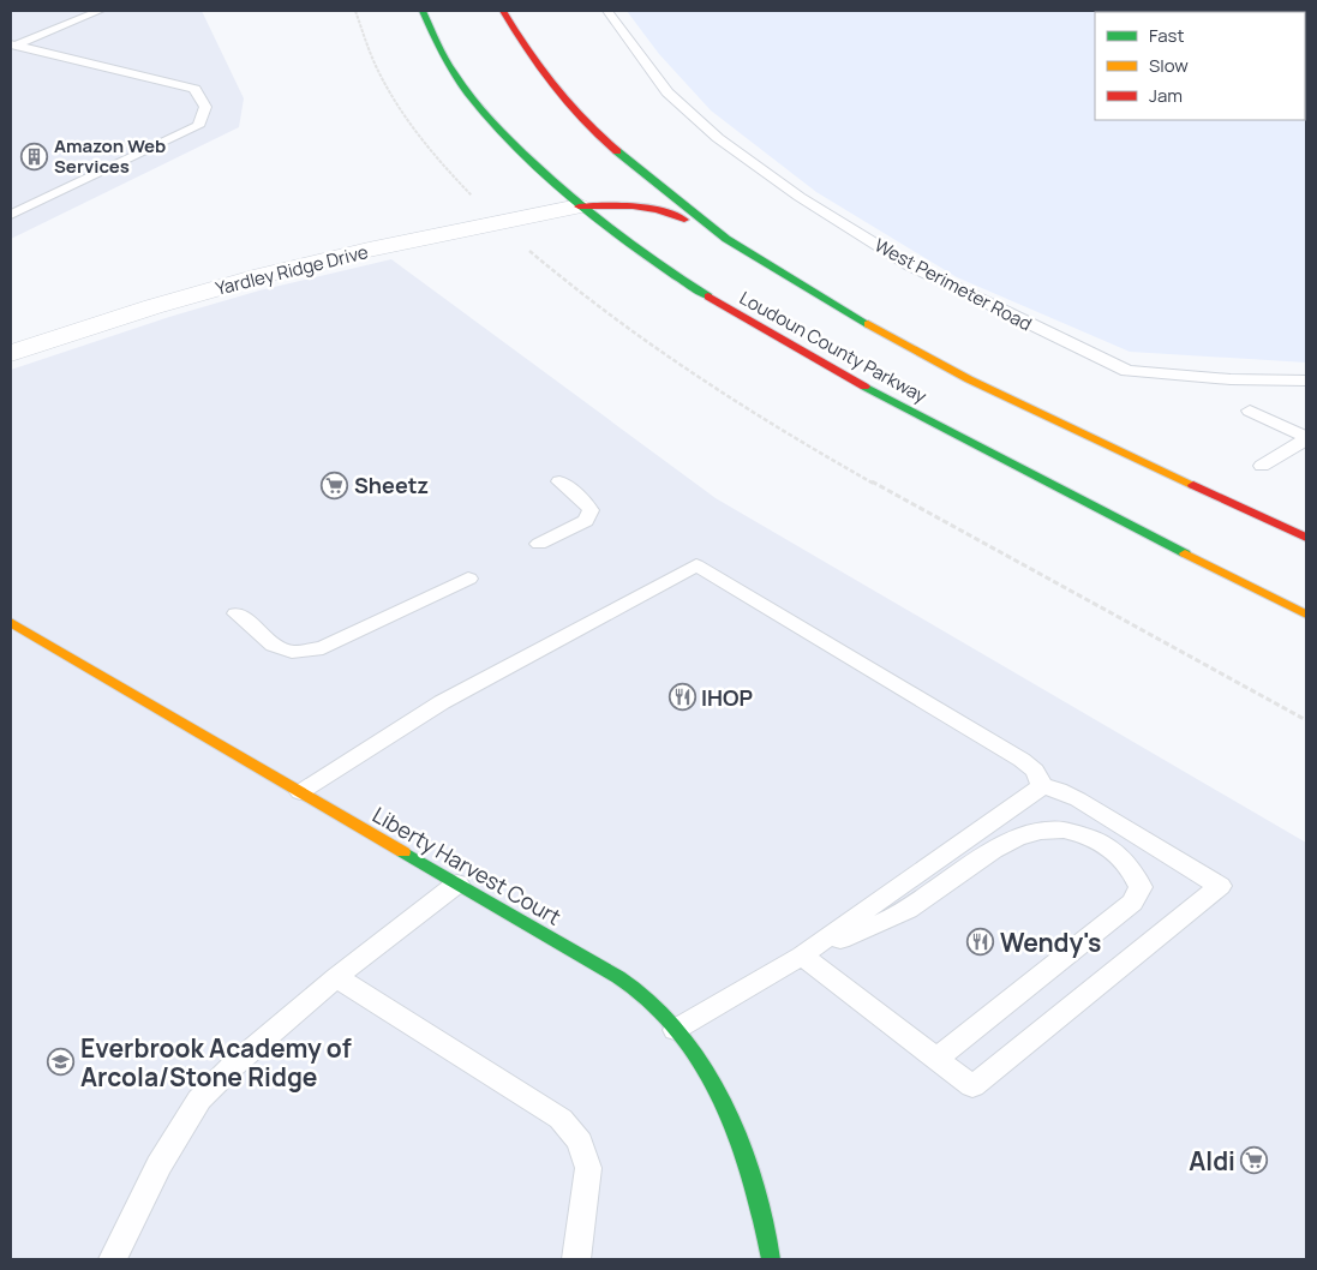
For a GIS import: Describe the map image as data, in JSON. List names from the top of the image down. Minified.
{"streets":{"main road":["Loudoun County Parkway","Liberty Harvest Court"],"street":["Yardley Ridge Drive"],"lane":["West Perimeter Road"]},"crossings":[["Yardley Ridge Drive","Loudoun County Parkway"]],"places":{"building":["Amazon Web Services"],"supermarket":["Sheetz","Aldi"],"restaurant":["IHOP","Wendy's"],"school or university":["Everbrook Academy of Arcola/Stone Ridge"]},"legend":["Fast","Slow","Jam"]}
